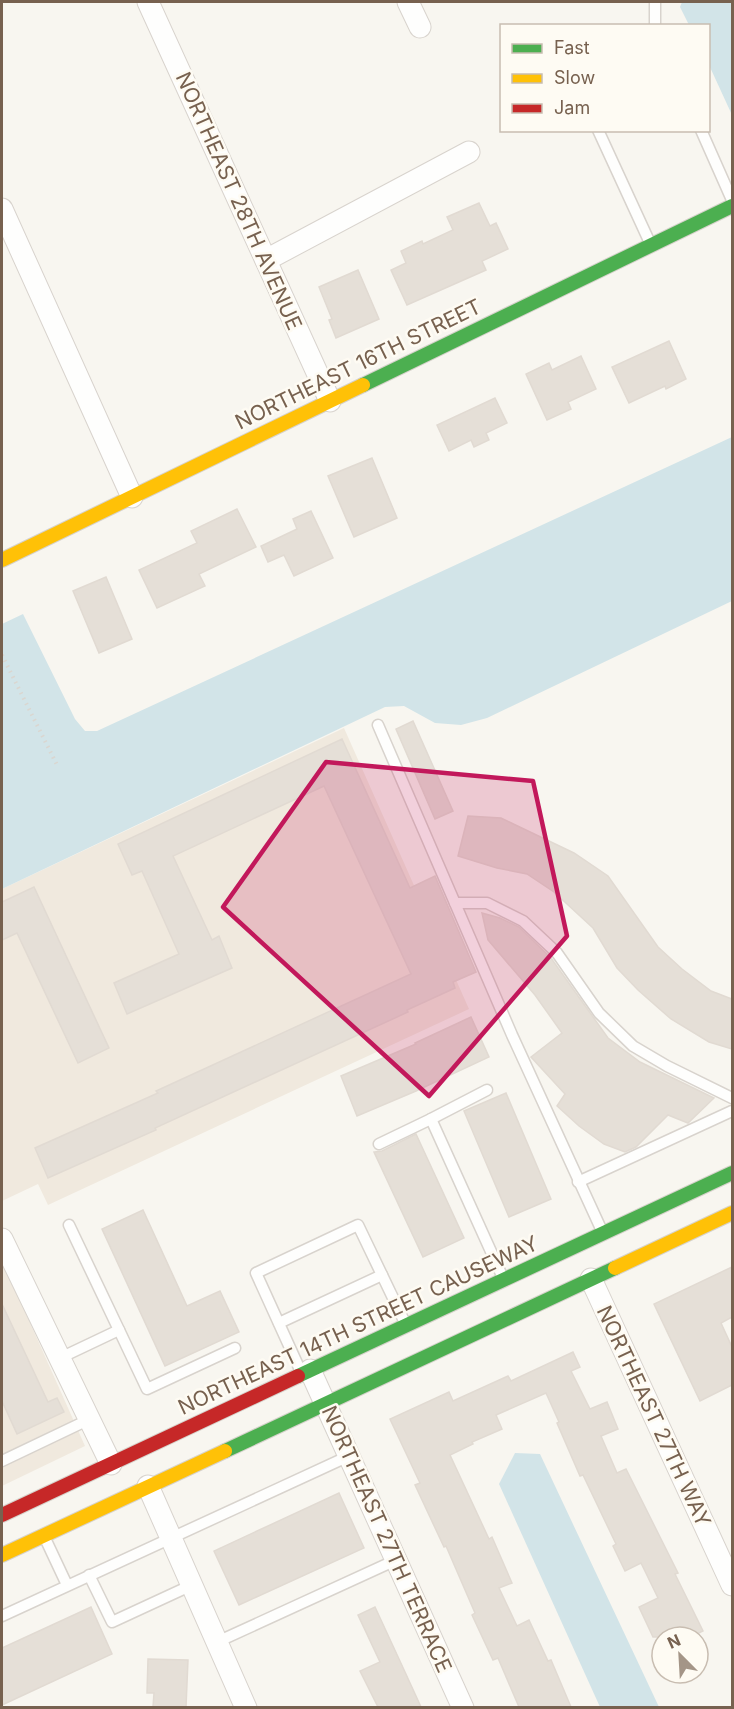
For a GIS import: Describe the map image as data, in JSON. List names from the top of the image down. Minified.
{"streets":{"main road":["NORTHEAST 16TH STREET","NORTHEAST 14TH STREET CAUSEWAY"],"street":["NORTHEAST 28TH AVENUE","NORTHEAST 27TH WAY","NORTHEAST 27TH TERRACE"]},"crossings":[["NORTHEAST 28TH AVENUE","NORTHEAST 16TH STREET"],["NORTHEAST 14TH STREET CAUSEWAY","NORTHEAST 27TH TERRACE"]],"legend":["Fast","Slow","Jam"],"north":"top left"}
